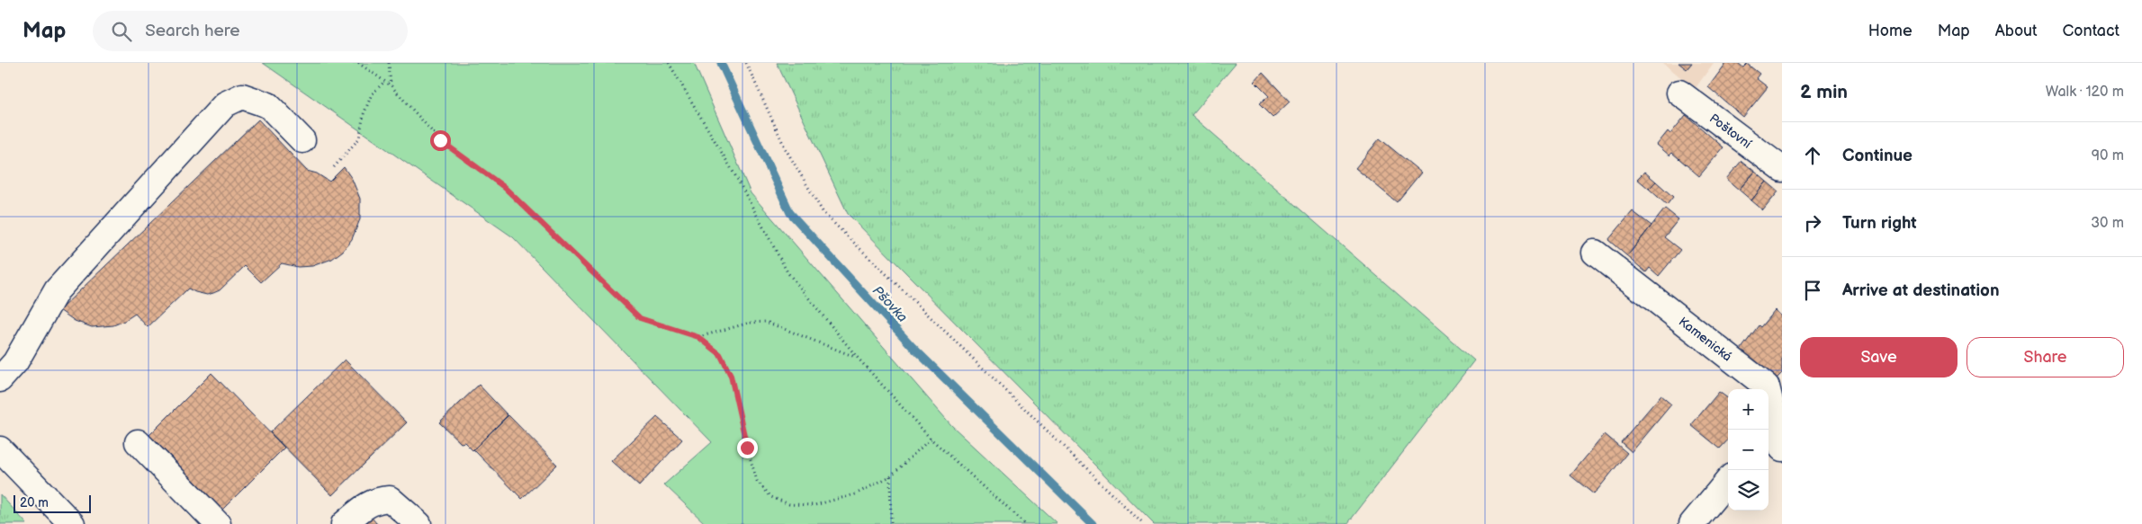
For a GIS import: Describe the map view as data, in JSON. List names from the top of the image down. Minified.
{"streets":{"street":["Poštovní","Kamenická"]},"water":["Pšovka"],"scale_bar":"20 m","page":{"header":"Map","search":"Search here","nav":["Home","Map","About","Contact"],"heading":["2 min","Walk · 120 m"],"list":[["Continue","90 m"],["Turn right","30 m"],"Arrive at destination"],"buttons":["Save","Share"],"map_buttons":["+","−"],"scale":"20 m"}}
